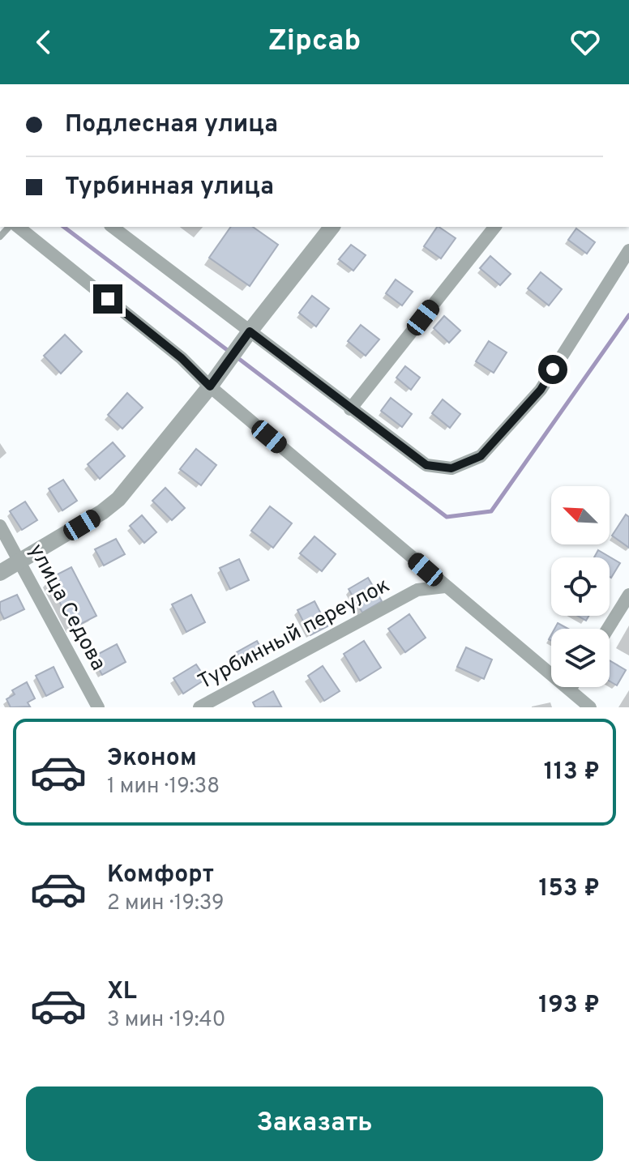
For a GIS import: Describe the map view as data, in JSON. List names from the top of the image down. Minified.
{"streets":{"street":["улица Седова","Турбинный переулок"]},"north":"top left","page":{"header":"Zipcab","banner":["Подлесная улица","Турбинная улица"],"list":[{"name":"Эконом","note":"1 мин · 19:38","value":"113 ₽"},{"name":"Комфорт","note":"2 мин · 19:39","value":"153 ₽"},{"name":"XL","note":"3 мин · 19:40","value":"193 ₽"}],"buttons":"Заказать"}}
